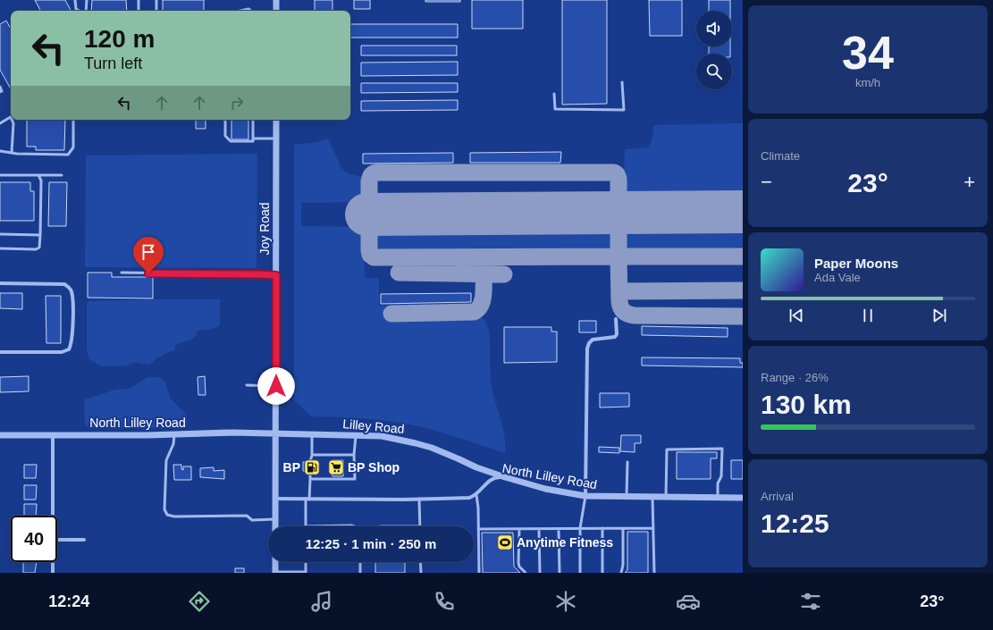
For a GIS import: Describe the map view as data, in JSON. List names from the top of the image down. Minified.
{"streets":{"street":["Joy Road","North Lilley Road","Lilley Road"]},"crossings":[["Joy Road","North Lilley Road"],["Joy Road","Lilley Road"],["North Lilley Road","Lilley Road"]],"places":{"fuel station":["BP"],"supermarket":["BP Shop"],"sports":["Anytime Fitness"]},"page":{"tile":[["34","km/h"],"Climate",["Range · 26%","130 km"],["Arrival","12:25"]],"turn":["120 m","Turn left"],"heat":["−","23°","+"],"song":["Paper Moons","Ada Vale"],"limit":"40","trip":"12:25 · 1 min · 250 m","tabs":["12:24","23°"]}}
